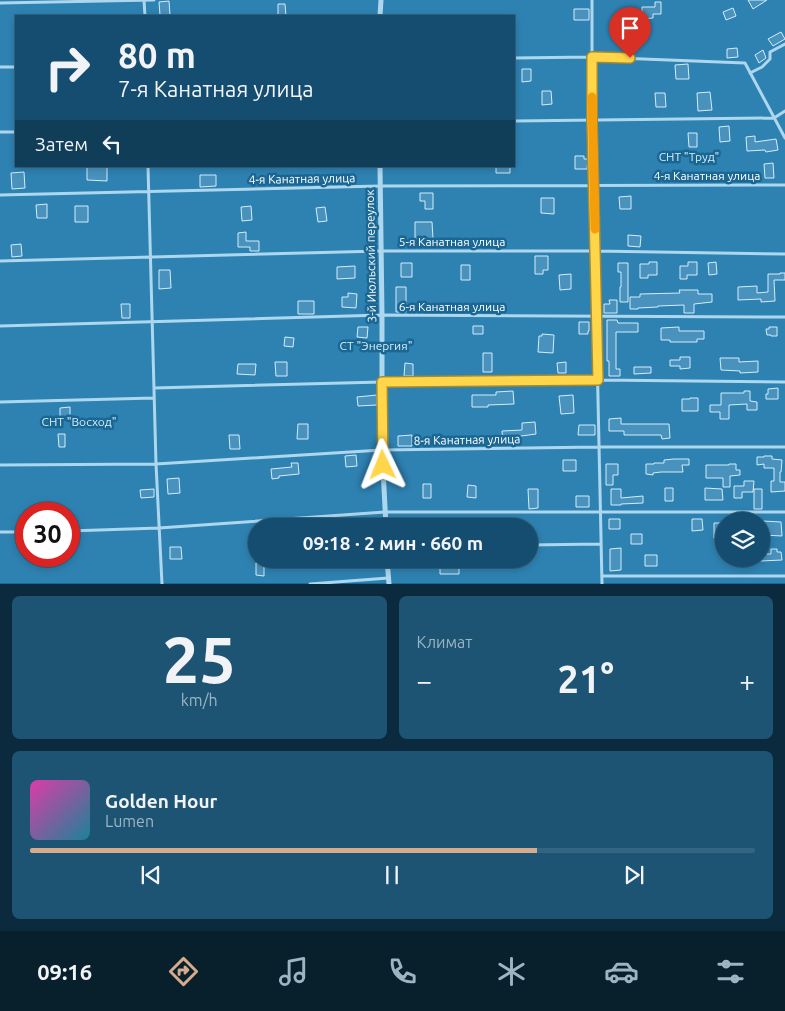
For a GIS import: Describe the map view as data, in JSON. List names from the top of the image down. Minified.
{"streets":{"street":["3-й Июльский переулок"],"lane":["4-я Канатная улица","5-я Канатная улица","6-я Канатная улица","8-я Канатная улица"]},"crossings":[["4-я Канатная улица","3-й Июльский переулок"],["5-я Канатная улица","3-й Июльский переулок"],["3-й Июльский переулок","6-я Канатная улица"],["3-й Июльский переулок","8-я Канатная улица"]],"parks":["СНТ \"Труд\"","СТ \"Энергия\"","СНТ \"Восход\""],"page":{"turn":["80 m","7-я Канатная улица"],"then":"Затем","limit":"30","trip":"09:18 · 2 мин · 660 m","tile":[["25","km/h"],"Климат"],"heat":["−","21°","+"],"song":["Golden Hour","Lumen"],"tabs":"09:16"}}
